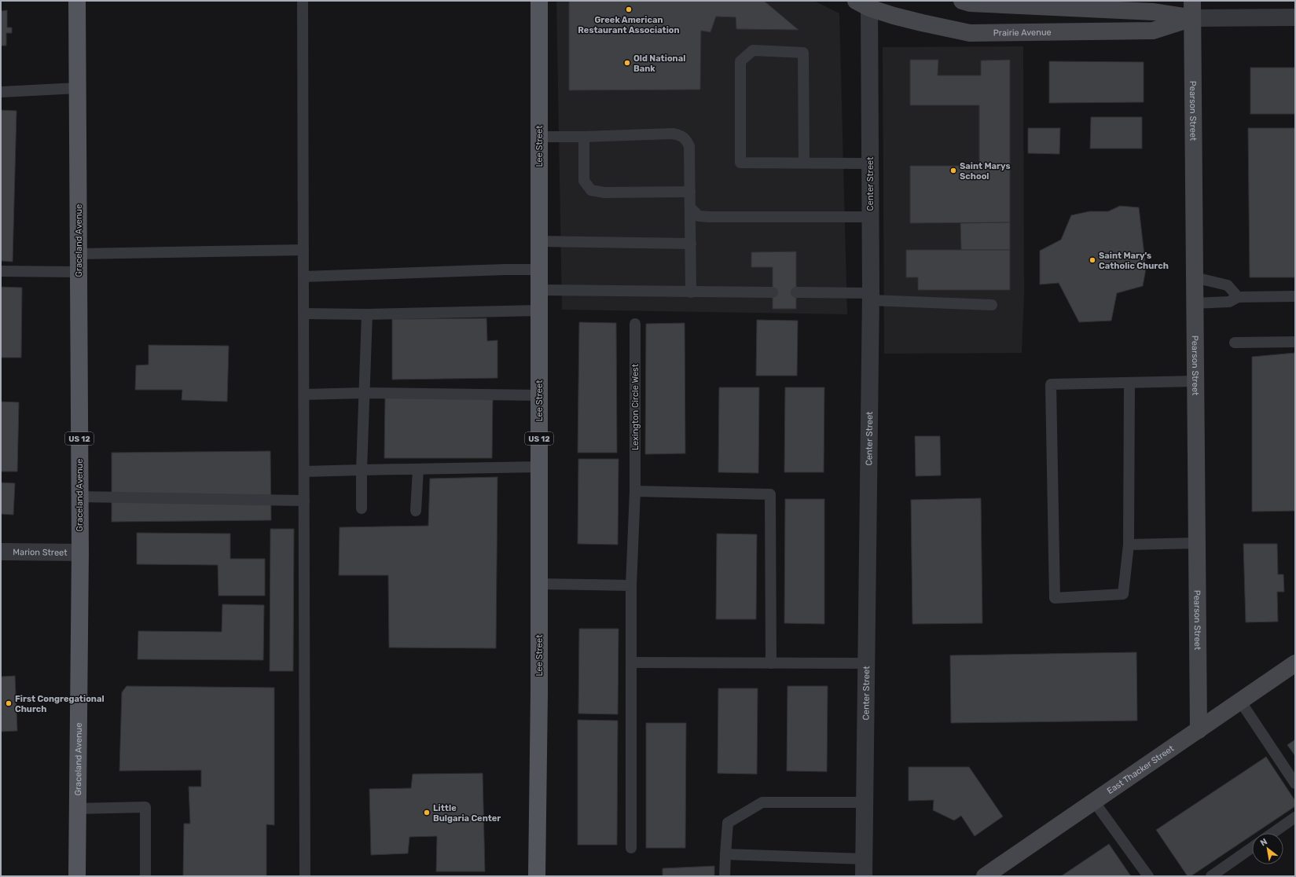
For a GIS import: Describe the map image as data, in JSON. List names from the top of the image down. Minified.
{"streets":{"main road":["Lee Street","Graceland Avenue","US 12"],"street":["Prairie Avenue","Pearson Street","Center Street","Marion Street","East Thacker Street"],"lane":["Lexington Circle West"]},"crossings":[["Prairie Avenue","Pearson Street"],["Prairie Avenue","Center Street"],["Pearson Street","East Thacker Street"],["Graceland Avenue","Marion Street"]],"places":["Greek American Restaurant Association","Old National Bank","Saint Marys School","Saint Mary's Catholic Church","First Congregational Church","Little Bulgaria Center"],"north":"top left"}
